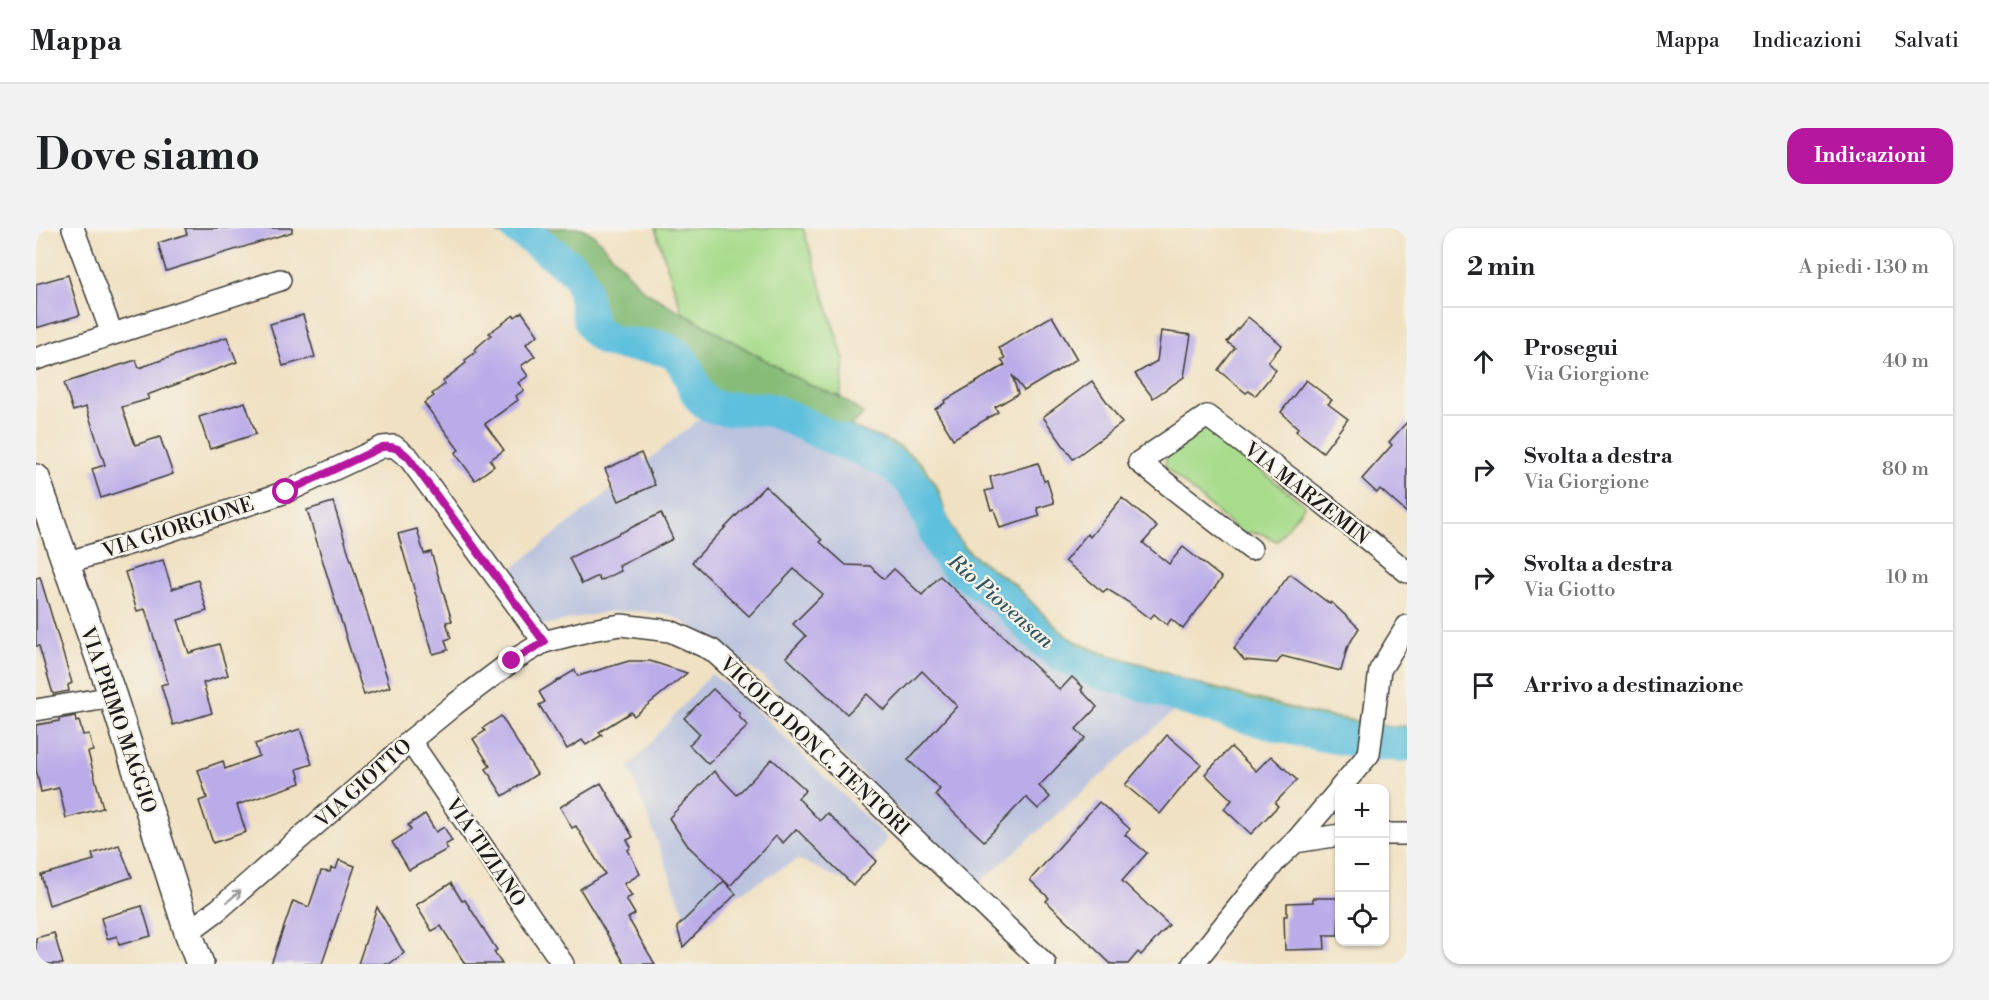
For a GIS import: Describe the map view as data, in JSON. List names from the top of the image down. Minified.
{"streets":{"street":["VIA MARZEMIN","VIA GIORGIONE","VIA PRIMO MAGGIO","VICOLO DON C. TENTORI","VIA GIOTTO","VIA TIZIANO"]},"crossings":[["VIA GIORGIONE","VIA PRIMO MAGGIO"],["VIA GIORGIONE","VICOLO DON C. TENTORI"],["VIA GIORGIONE","VIA GIOTTO"],["VIA PRIMO MAGGIO","VIA GIOTTO"],["VICOLO DON C. TENTORI","VIA GIOTTO"],["VIA GIOTTO","VIA TIZIANO"]],"one_way":["VIA GIOTTO"],"water":["Rio Piovensan"],"page":{"header":"Mappa","nav":["Mappa","Indicazioni","Salvati"],"buttons":"Indicazioni","title":"Dove siamo","heading":["2 min","A piedi · 130 m"],"list":[["Prosegui","Via Giorgione","40 m"],["Svolta a destra","Via Giorgione","80 m"],["Svolta a destra","Via Giotto","10 m"],"Arrivo a destinazione"],"map_buttons":["+","−"]}}
